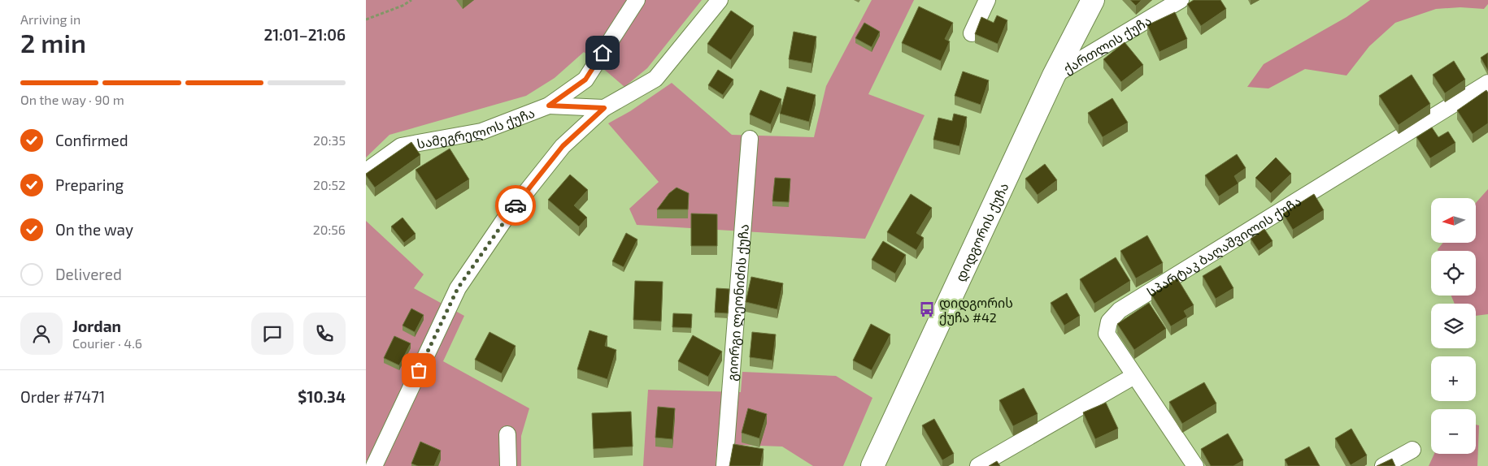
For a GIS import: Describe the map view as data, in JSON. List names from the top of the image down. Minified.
{"streets":{"highway":["დიდგორის ქუჩა"],"street":["ქართლის ქუჩა","სამეგრელოს ქუჩა","სპარტაკ ბაღაშვილის ქუჩა","გიორგი ლეონიძის ქუჩა"]},"crossings":[["ქართლის ქუჩა","დიდგორის ქუჩა"]],"places":{"bus stop":["დიდგორის ქუჩა #42"]},"north":"left","page":{"heading":["2 min","Arriving in","21:01–21:06"],"panel":["Jordan","Courier · 4.6","Order #7471","$10.34"],"bar":"On the way · 90 m","list":[["Confirmed","20:35"],["Preparing","20:52"],["On the way","20:56"],"Delivered"],"map_buttons":["+","−"]}}
